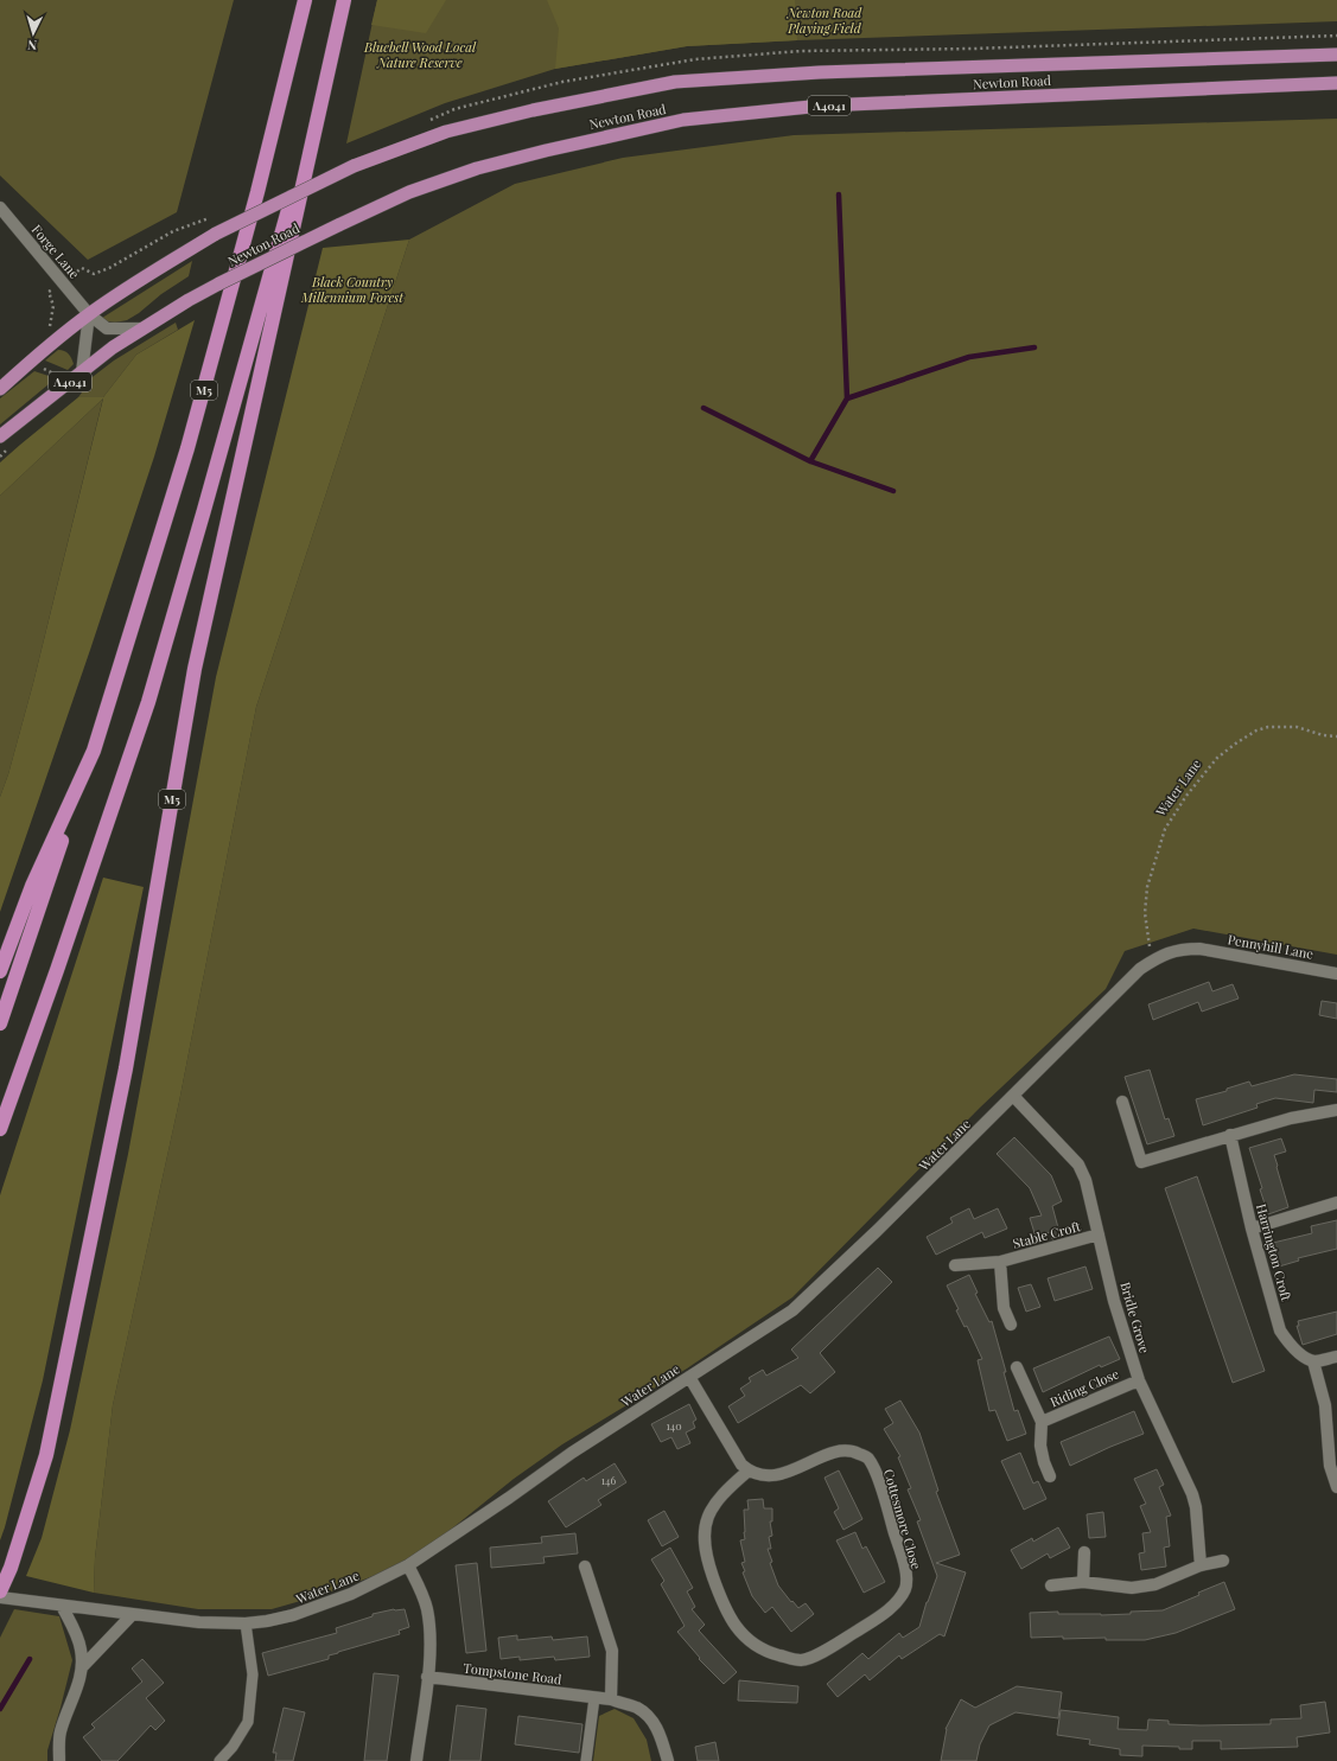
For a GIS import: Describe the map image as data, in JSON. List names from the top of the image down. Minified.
{"streets":{"highway":["Newton Road","A4041","M5"],"street":["Forge Lane","Water Lane","Pennyhill Lane","Stable Croft","Harrington Croft","Bridle Grove","Riding Close","Cottesmore Close","Tompstone Road"]},"crossings":[["Newton Road","Forge Lane"],["Water Lane","Pennyhill Lane"],["Water Lane","Bridle Grove"],["Stable Croft","Bridle Grove"],["Bridle Grove","Riding Close"]],"parks":["Newton Road Playing Field","Bluebell Wood Local Nature Reserve","Black Country Millennium Forest"],"house_numbers":["140","146"],"north":"bottom"}
